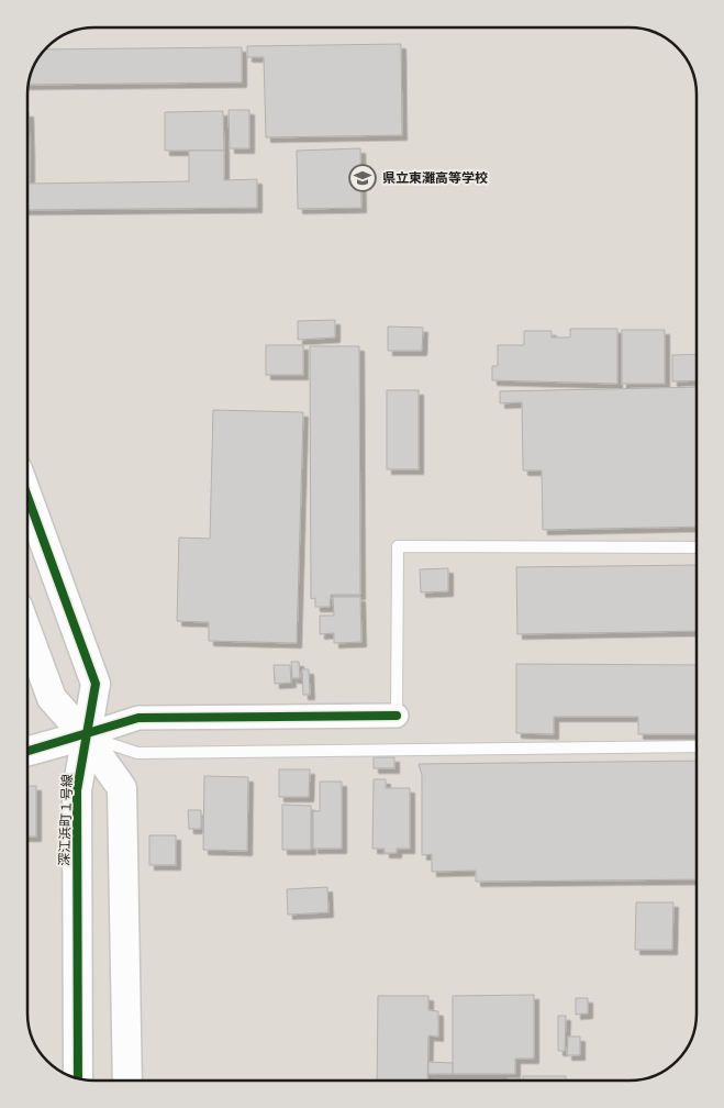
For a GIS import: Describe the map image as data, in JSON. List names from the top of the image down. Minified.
{"streets":{"street":["深江浜町１号線"]},"places":{"school or university":["県立東灘高等学校"]}}
